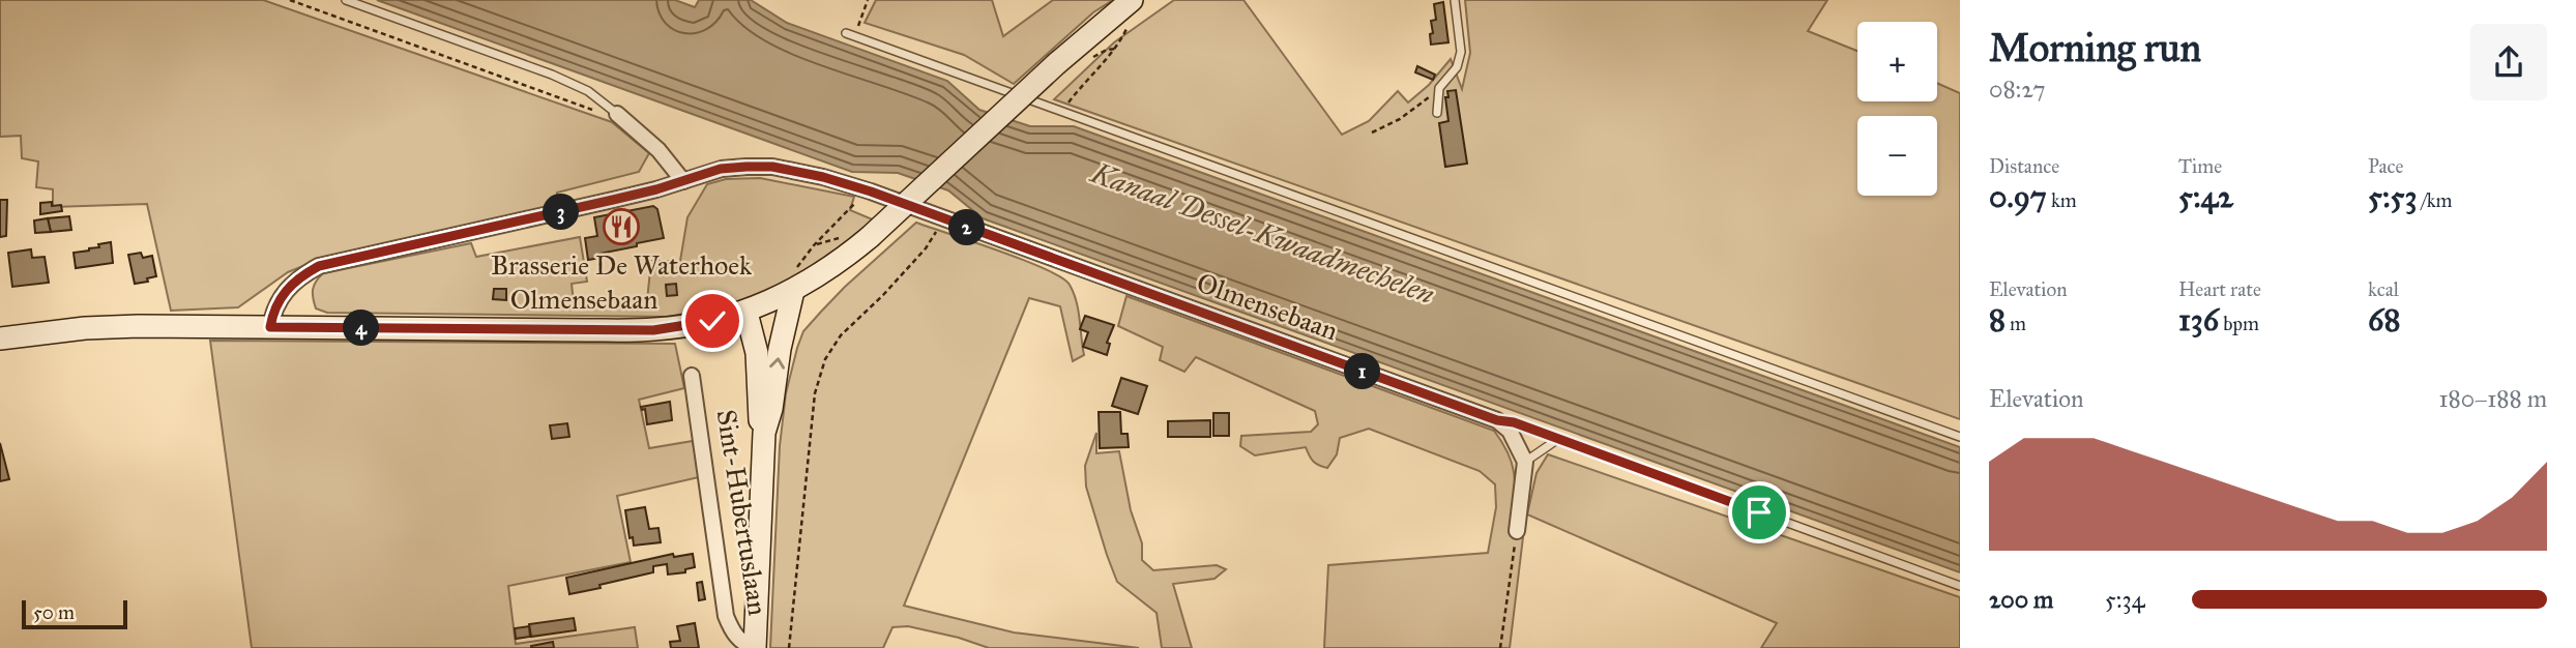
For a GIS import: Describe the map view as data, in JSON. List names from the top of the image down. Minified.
{"streets":{"street":["Olmensebaan","Sint-Hubertuslaan"]},"crossings":[["Olmensebaan","Sint-Hubertuslaan"]],"water":["Kanaal Dessel-Kwaadmechelen"],"places":{"restaurant":["Brasserie De Waterhoek"]},"scale_bar":"50 m","page":{"heading":["Morning run","08:27"],"map_buttons":["+","−"],"stats":[["Distance","0.97 km"],["Time","5:42"],["Pace","5:53 /km"],["Elevation","8 m"],["Heart rate","136 bpm"],["kcal","68"]],"pins":["3","2","4","1"],"chart":["Elevation","180–188 m"],"list":[{"name":"200 m","note":"5:34"}],"scale":"50 m"}}
